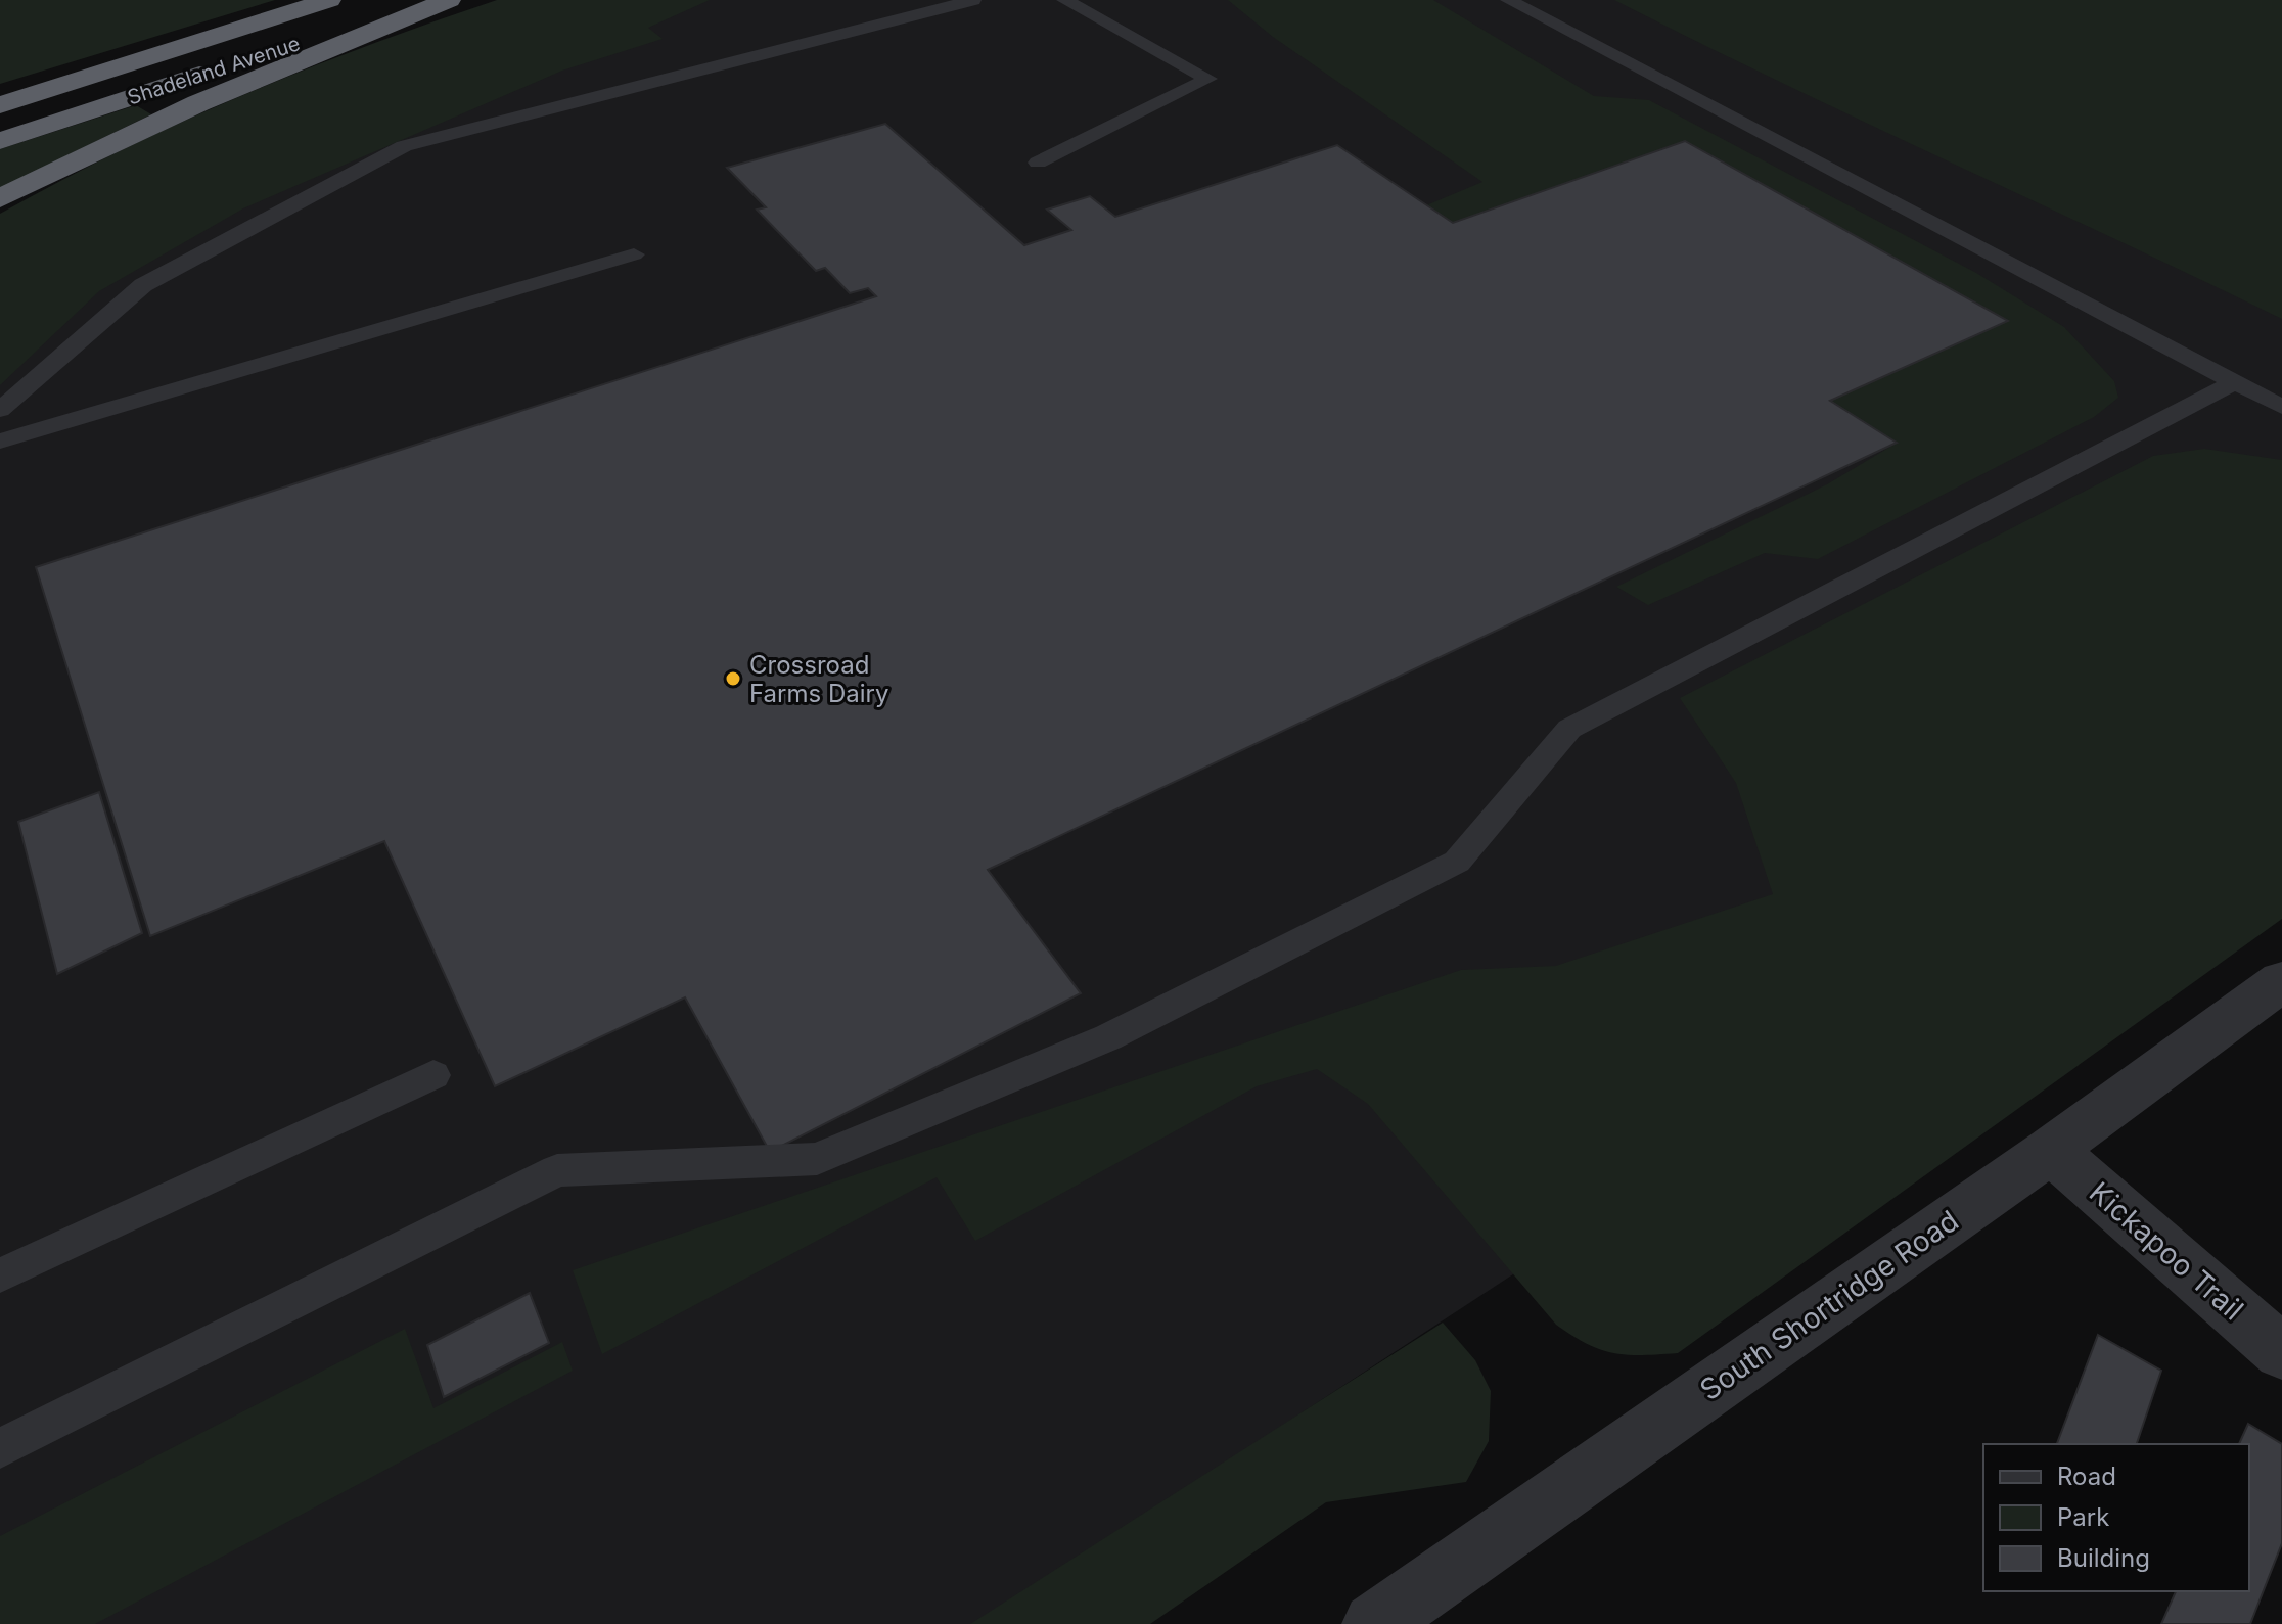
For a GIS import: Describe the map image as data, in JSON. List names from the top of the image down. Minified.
{"streets":{"highway":["Shadeland Avenue"],"street":["Kickapoo Trail","South Shortridge Road"]},"crossings":[["Kickapoo Trail","South Shortridge Road"]],"places":["Crossroad Farms Dairy"],"legend":["Road","Park","Building"]}
